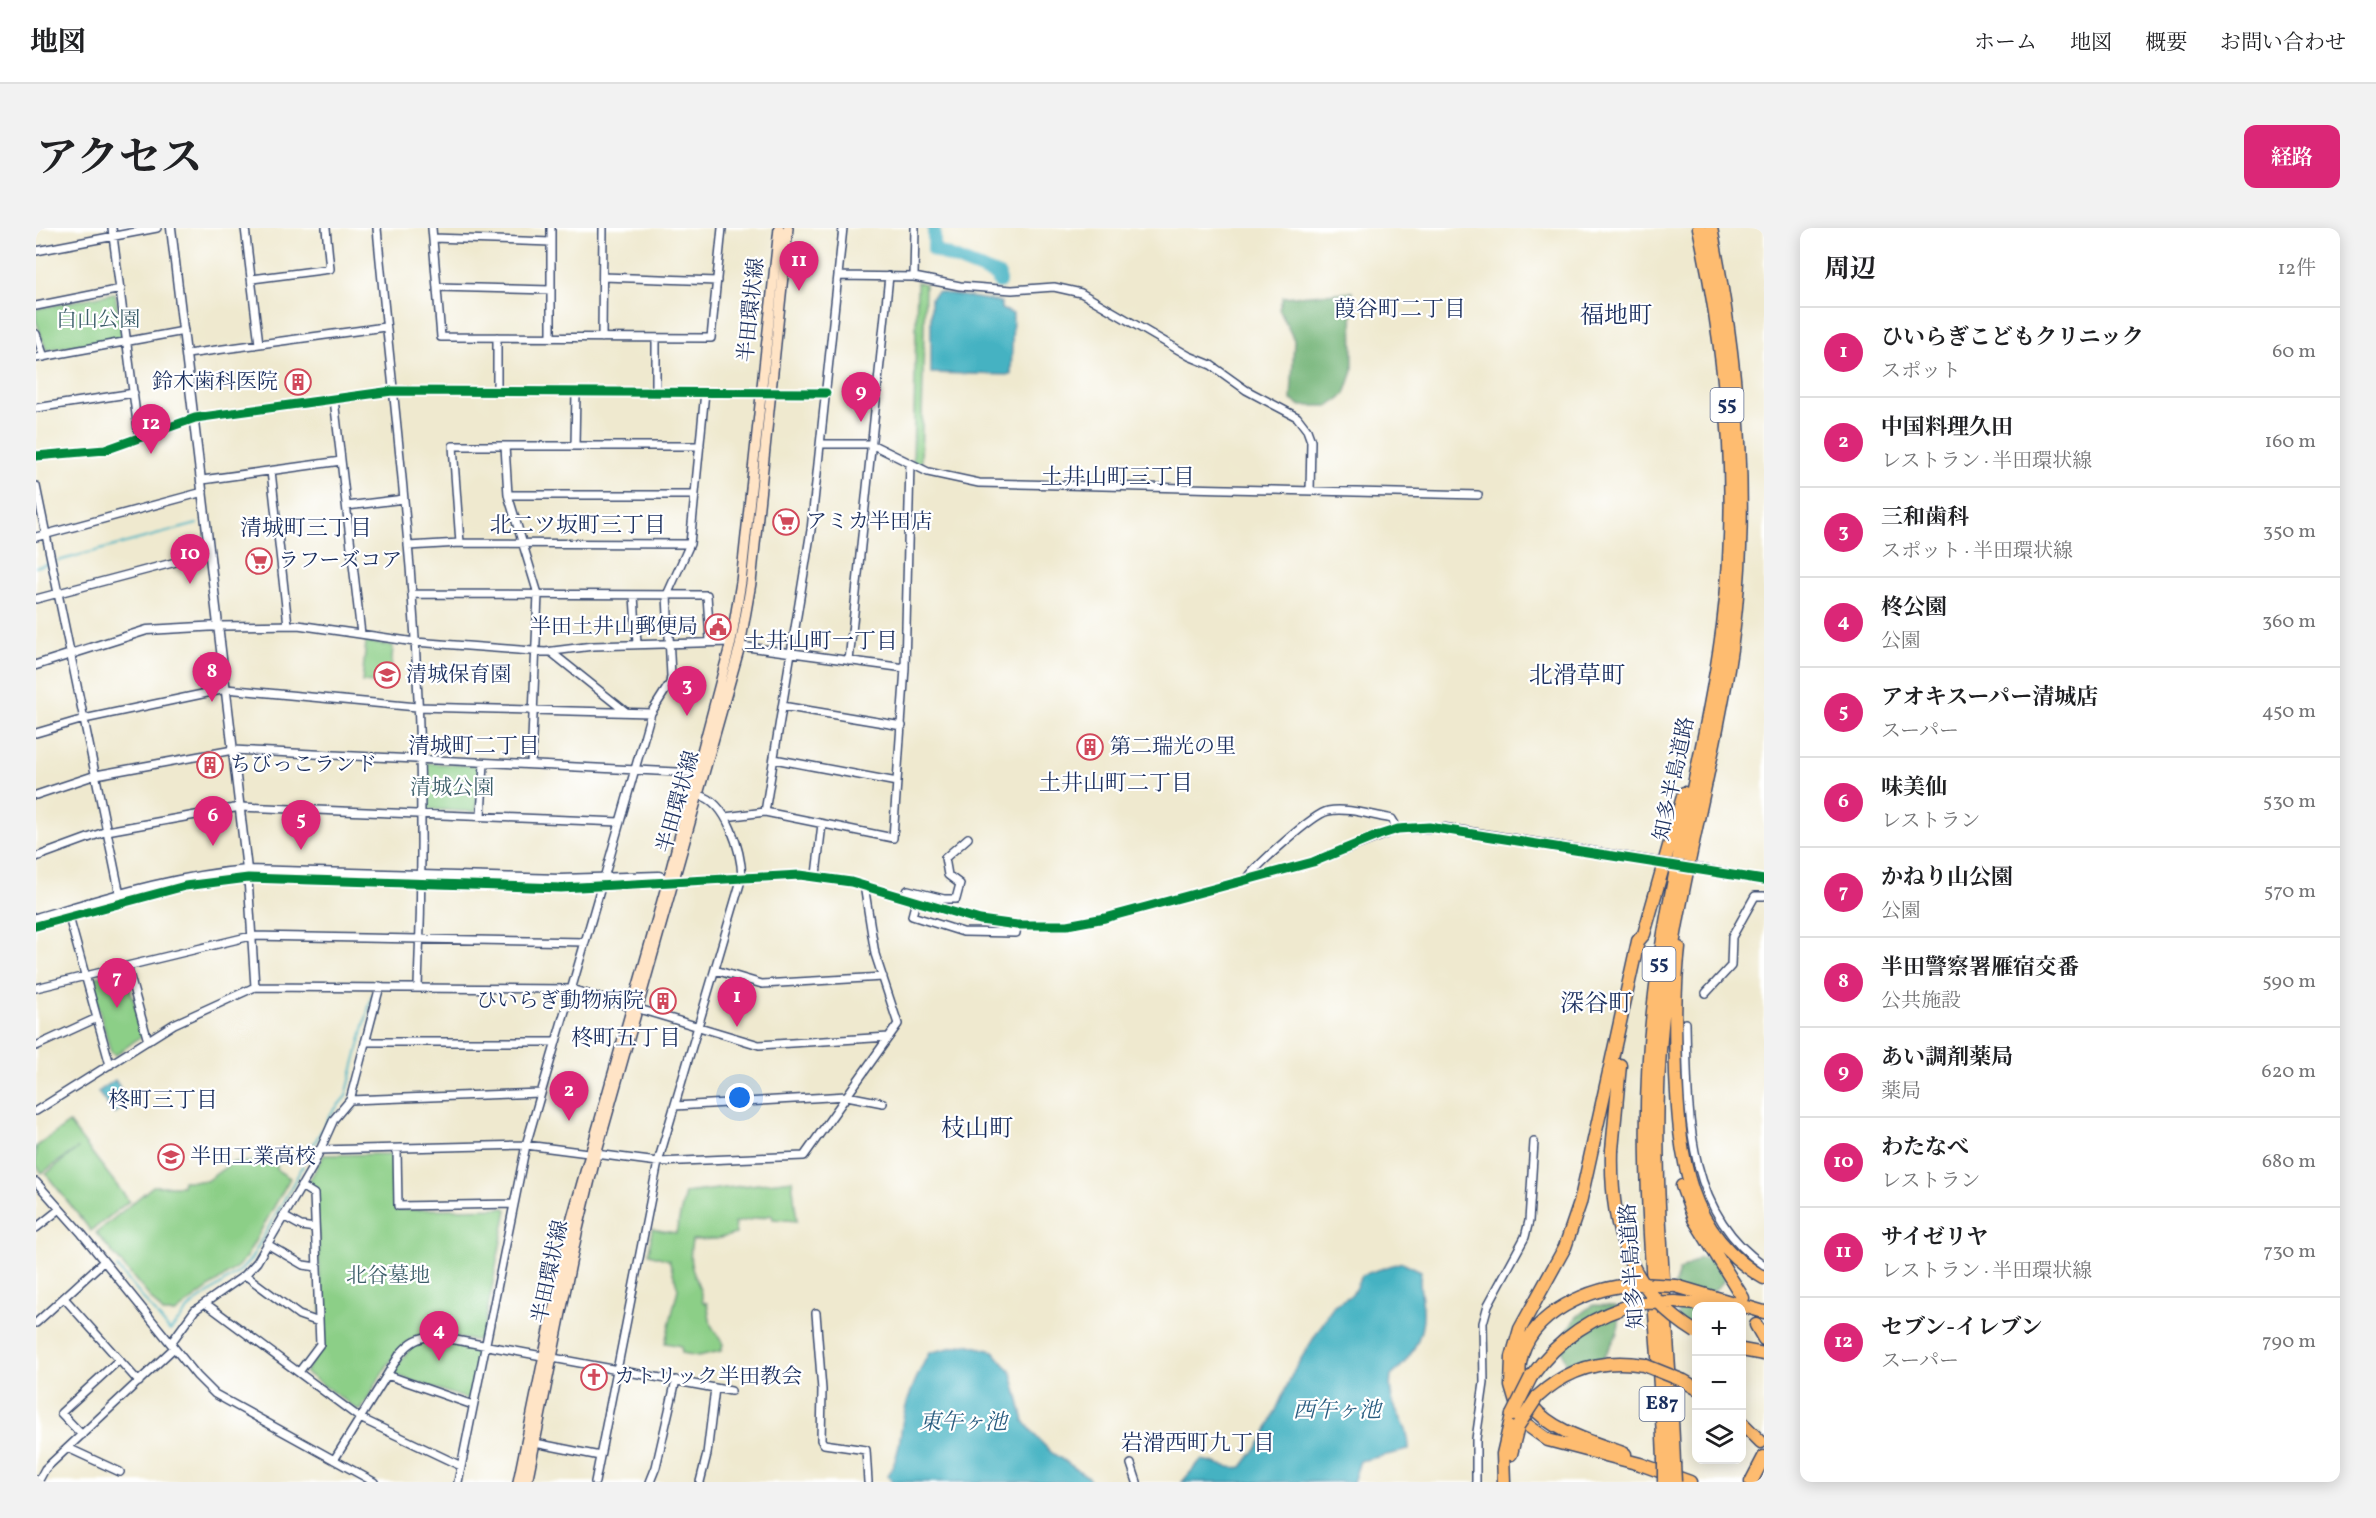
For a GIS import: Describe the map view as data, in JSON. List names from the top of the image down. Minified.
{"streets":{"highway":["55","知多半島道路","E87"],"main road":["半田環状線"]},"districts":["葭谷町二丁目","福地町","土井山町三丁目","北二ツ坂町三丁目","清城町三丁目","土井山町一丁目","北滑草町","清城町二丁目","土井山町二丁目","深谷町","柊町五丁目","柊町三丁目","枝山町","岩滑西町九丁目"],"water":["西午ヶ池","東午ヶ池"],"parks":["白山公園","清城公園","北谷墓地"],"places":{"building":["鈴木歯科医院","第二瑞光の里","ちびっこランド","ひいらぎ動物病院"],"supermarket":["アミカ半田店","ラフーズコア"],"public building":["半田土井山郵便局"],"school or university":["清城保育園","半田工業高校"],"church":["カトリック半田教会"]},"page":{"header":"地図","nav":["ホーム","地図","概要","お問い合わせ"],"title":"アクセス","buttons":"経路","heading":["周辺","12件"],"pins":["11","9","12","10","8","3","6","5","7","1","2","4"],"list":[{"mark":"1","name":"ひいらぎこどもクリニック","note":"スポット","value":"60 m"},{"mark":"2","name":"中国料理久田","note":"レストラン · 半田環状線","value":"160 m"},{"mark":"3","name":"三和歯科","note":"スポット · 半田環状線","value":"350 m"},{"mark":"4","name":"柊公園","note":"公園","value":"360 m"},{"mark":"5","name":"アオキスーパー清城店","note":"スーパー","value":"450 m"},{"mark":"6","name":"味美仙","note":"レストラン","value":"530 m"},{"mark":"7","name":"かねり山公園","note":"公園","value":"570 m"},{"mark":"8","name":"半田警察署雁宿交番","note":"公共施設","value":"590 m"},{"mark":"9","name":"あい調剤薬局","note":"薬局","value":"620 m"},{"mark":"10","name":"わたなべ","note":"レストラン","value":"680 m"},{"mark":"11","name":"サイゼリヤ","note":"レストラン · 半田環状線","value":"730 m"},{"mark":"12","name":"セブン-イレブン","note":"スーパー","value":"790 m"}],"map_buttons":["+","−"]}}
